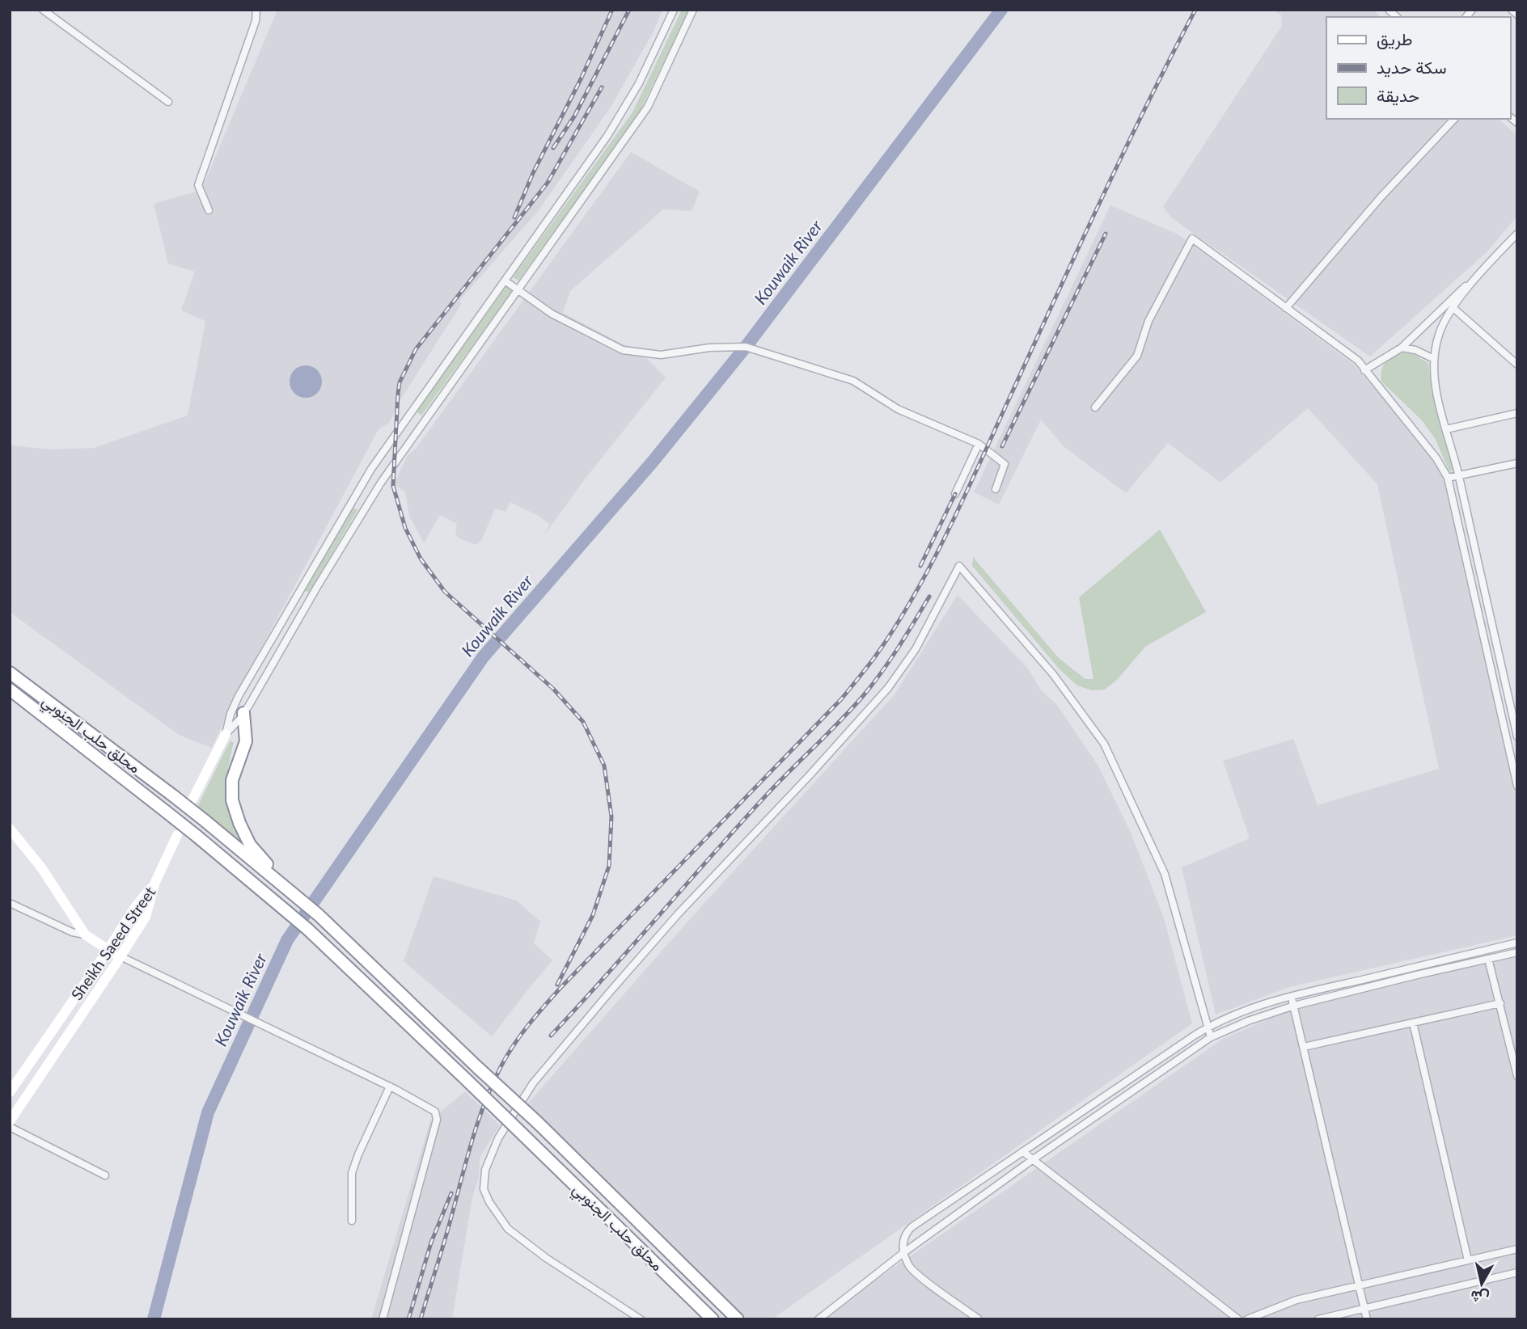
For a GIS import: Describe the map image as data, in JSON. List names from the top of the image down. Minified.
{"streets":{"highway":["محلق حلب الجنوبي"],"main road":["Sheikh Saeed Street"]},"water":["Kouwaik River"],"legend":["طريق","سكة حديد","حديقة"],"north":"bottom"}
